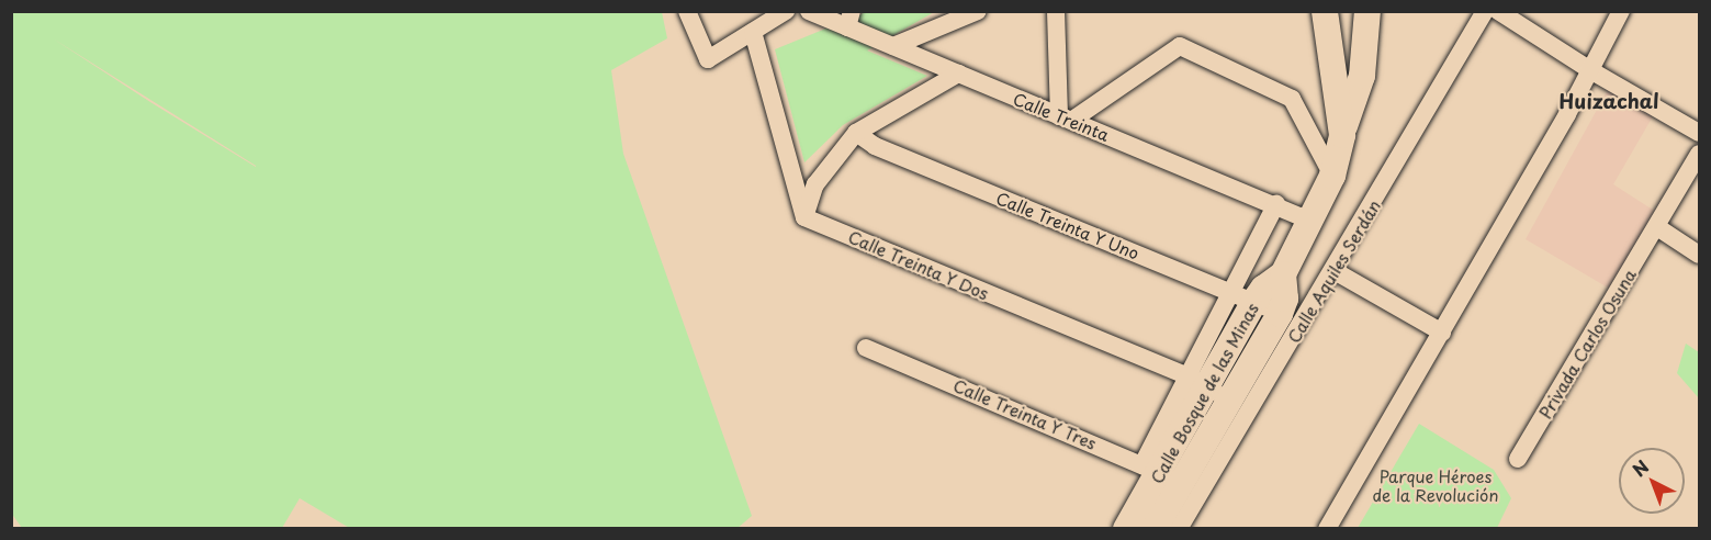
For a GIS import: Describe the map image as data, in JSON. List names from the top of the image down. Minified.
{"streets":{"main road":["Calle Bosque de las Minas"],"street":["Calle Treinta","Calle Treinta Y Uno","Calle Treinta Y Dos","Calle Aquiles Serdán","Privada Carlos Osuna","Calle Treinta Y Tres"]},"crossings":[["Calle Treinta Y Uno","Calle Bosque de las Minas"],["Calle Treinta Y Dos","Calle Bosque de las Minas"],["Calle Bosque de las Minas","Calle Treinta Y Tres"]],"districts":["Huizachal"],"parks":["Parque Héroes de la Revolución"],"north":"top left"}
